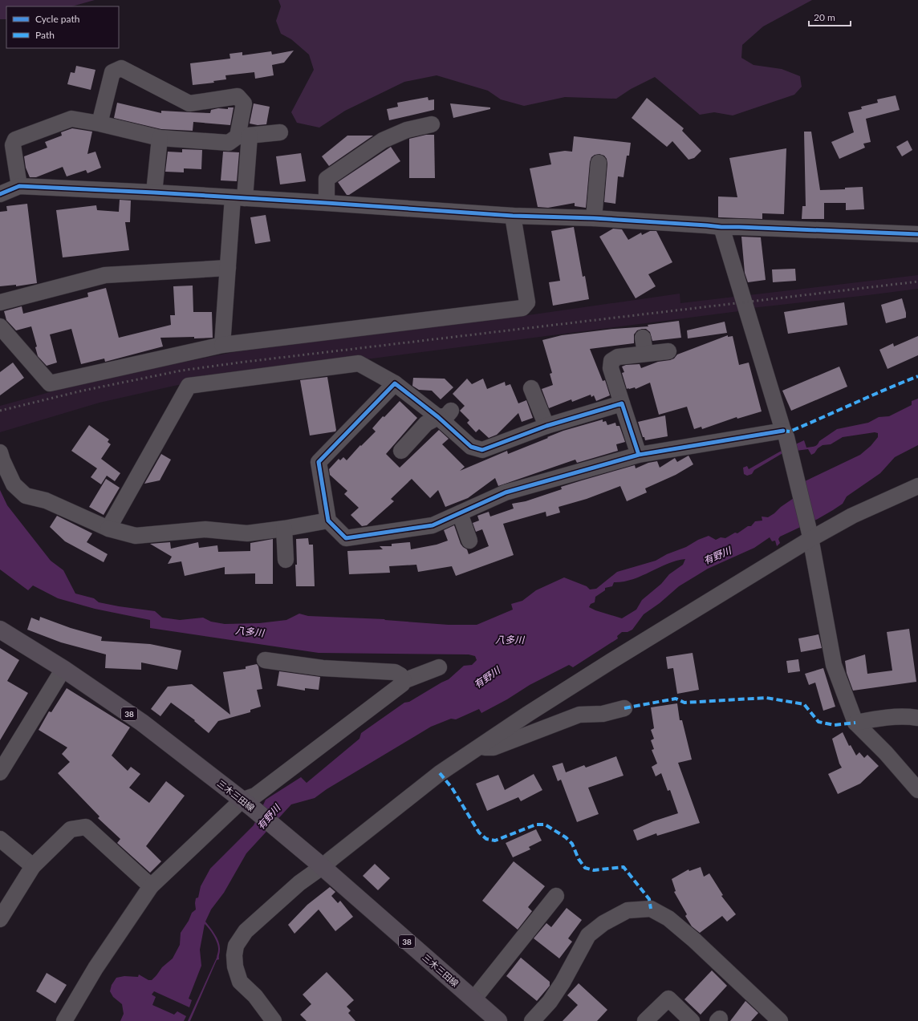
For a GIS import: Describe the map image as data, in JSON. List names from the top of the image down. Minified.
{"streets":{"main road":["38","三木三田線"]},"water":["有野川","八多川"],"legend":["Cycle path","Path"],"scale_bar":"20 m"}
